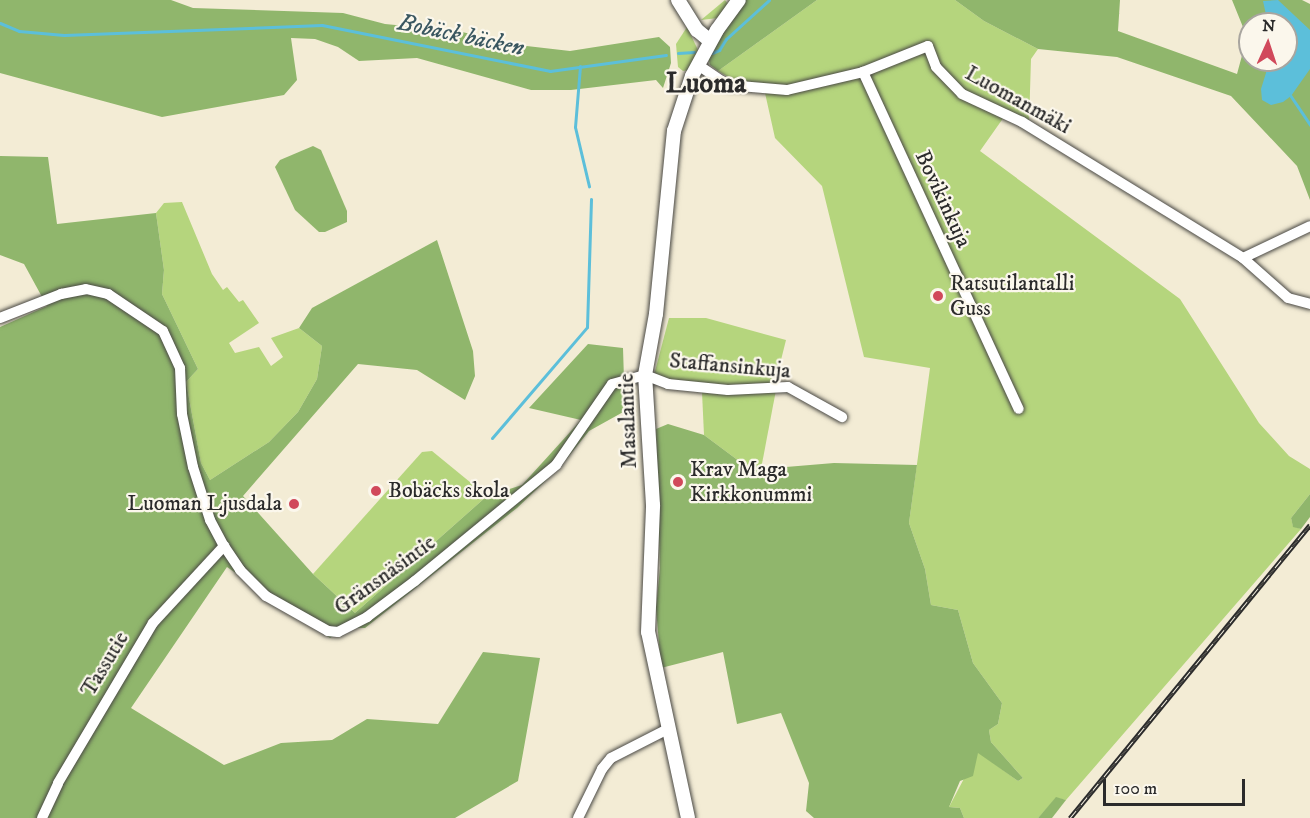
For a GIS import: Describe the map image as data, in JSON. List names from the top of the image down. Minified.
{"streets":{"street":["Luomanmäki","Bovikinkuja","Staffansinkuja","Masalantie","Gränsnäsintie","Tassutie"]},"crossings":[["Luomanmäki","Bovikinkuja"],["Luomanmäki","Masalantie"],["Staffansinkuja","Masalantie"],["Staffansinkuja","Gränsnäsintie"],["Masalantie","Gränsnäsintie"],["Gränsnäsintie","Tassutie"]],"districts":["Luoma"],"water":["Bobäck bäcken"],"places":["Ratsutilantalli Guss","Krav Maga Kirkkonummi","Bobäcks skola","Luoman Ljusdala"],"scale_bar":"100 m","north":"top"}
